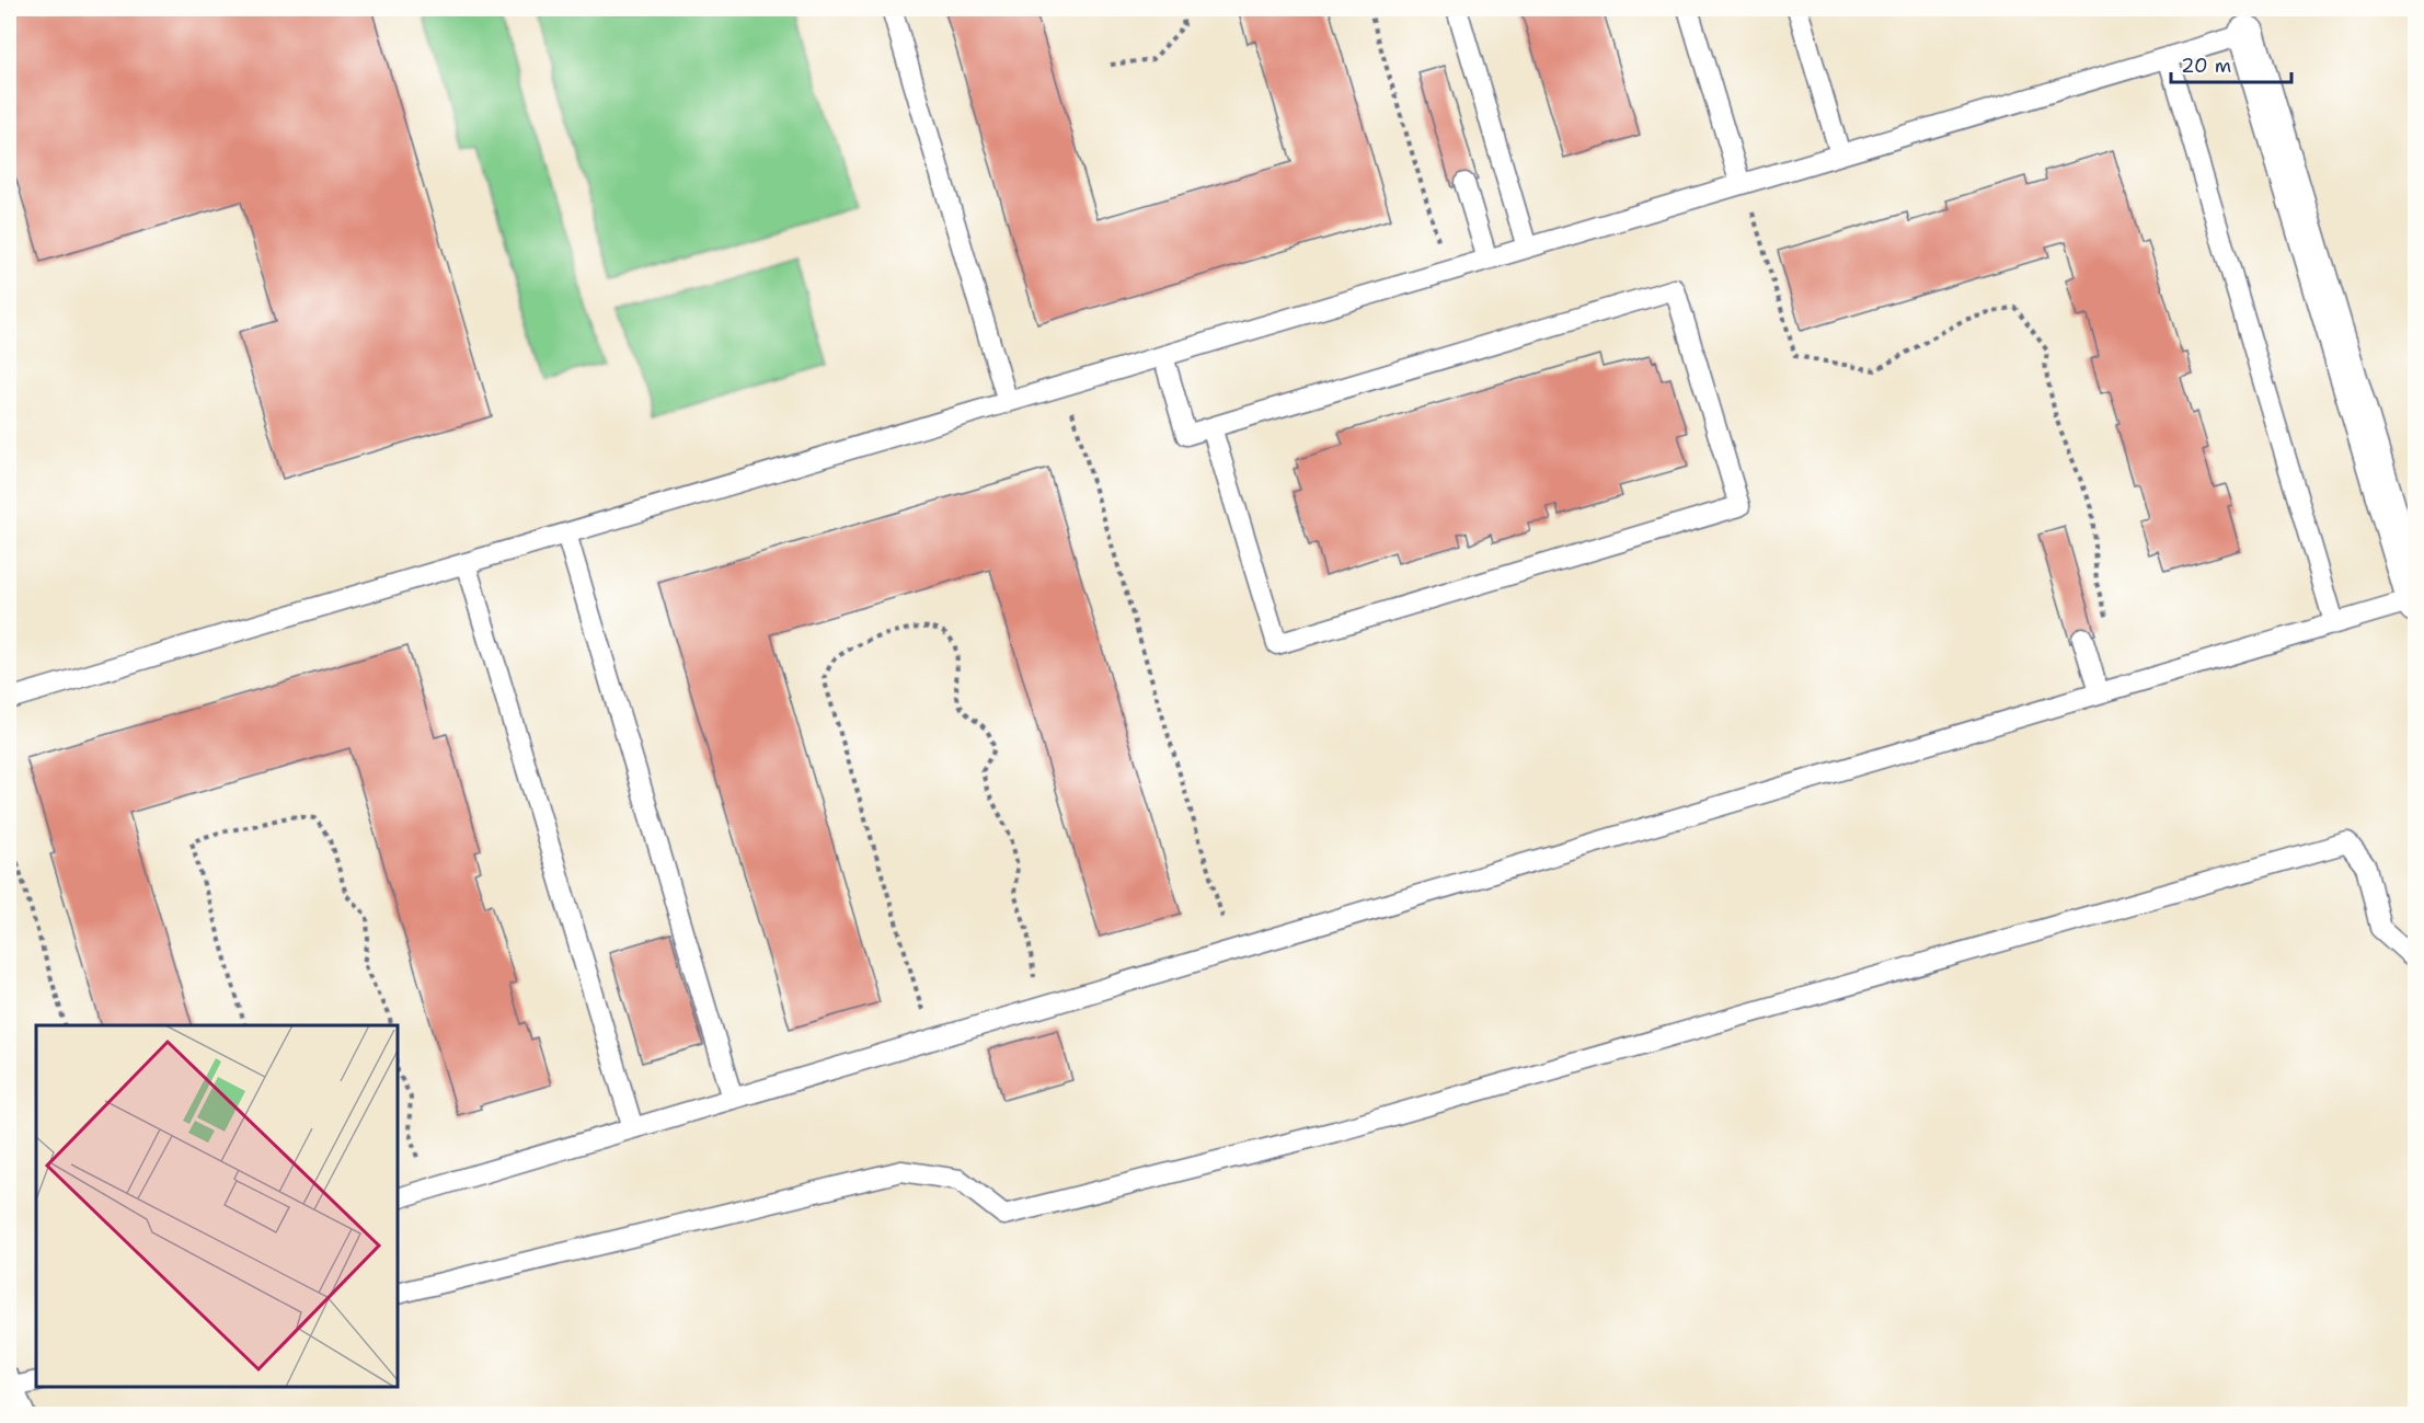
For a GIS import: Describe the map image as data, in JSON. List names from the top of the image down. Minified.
{"scale_bar":"20 m"}
